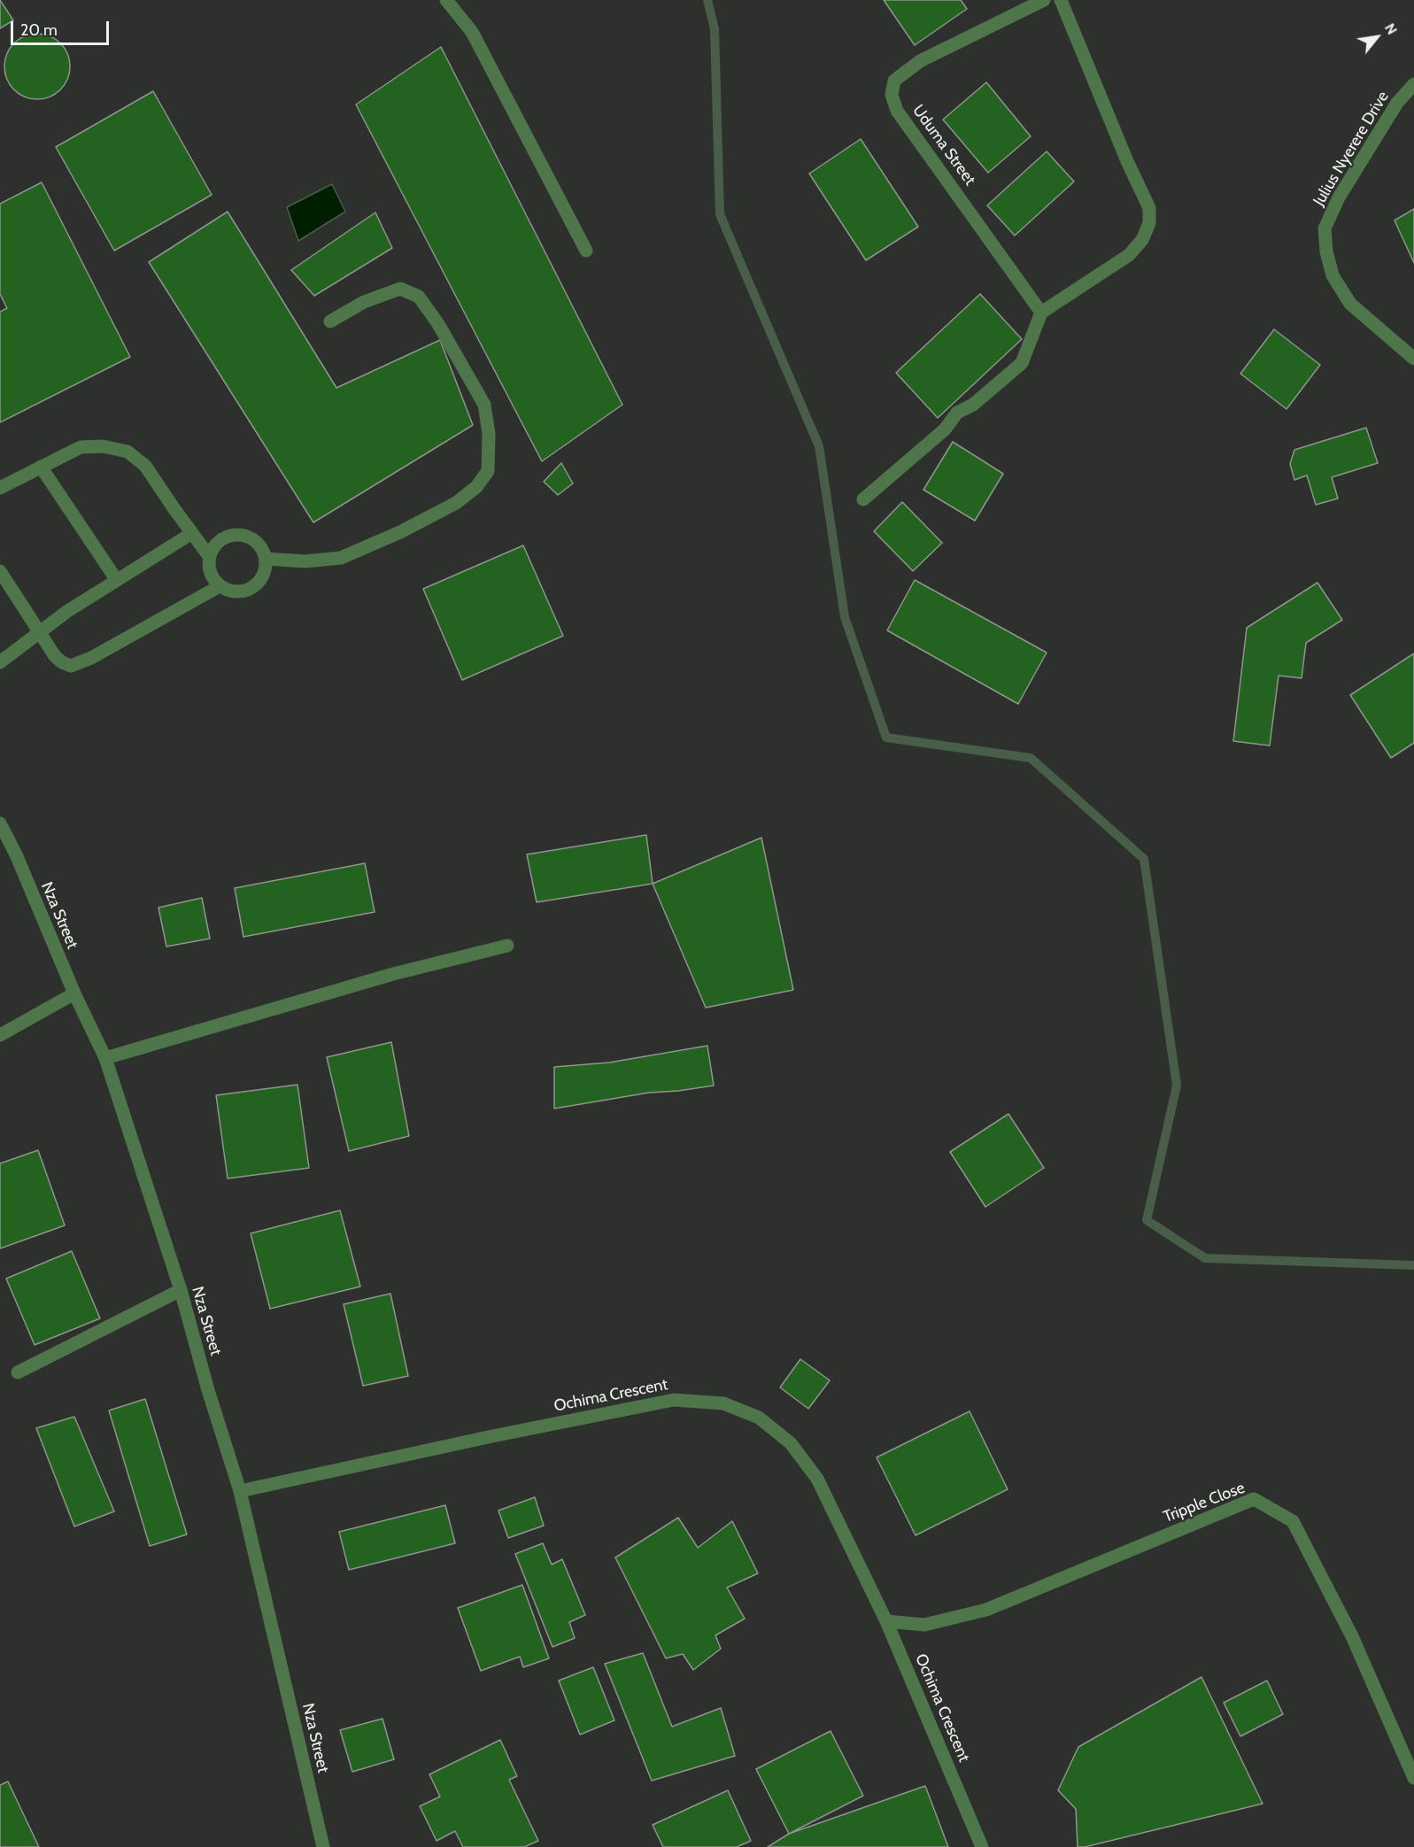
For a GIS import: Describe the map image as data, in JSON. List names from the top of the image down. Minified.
{"streets":{"street":["Uduma Street","Julius Nyerere Drive","Nza Street","Ochima Crescent","Tripple Close"]},"crossings":[["Nza Street","Ochima Crescent"],["Ochima Crescent","Tripple Close"]],"scale_bar":"20 m","north":"top right"}
